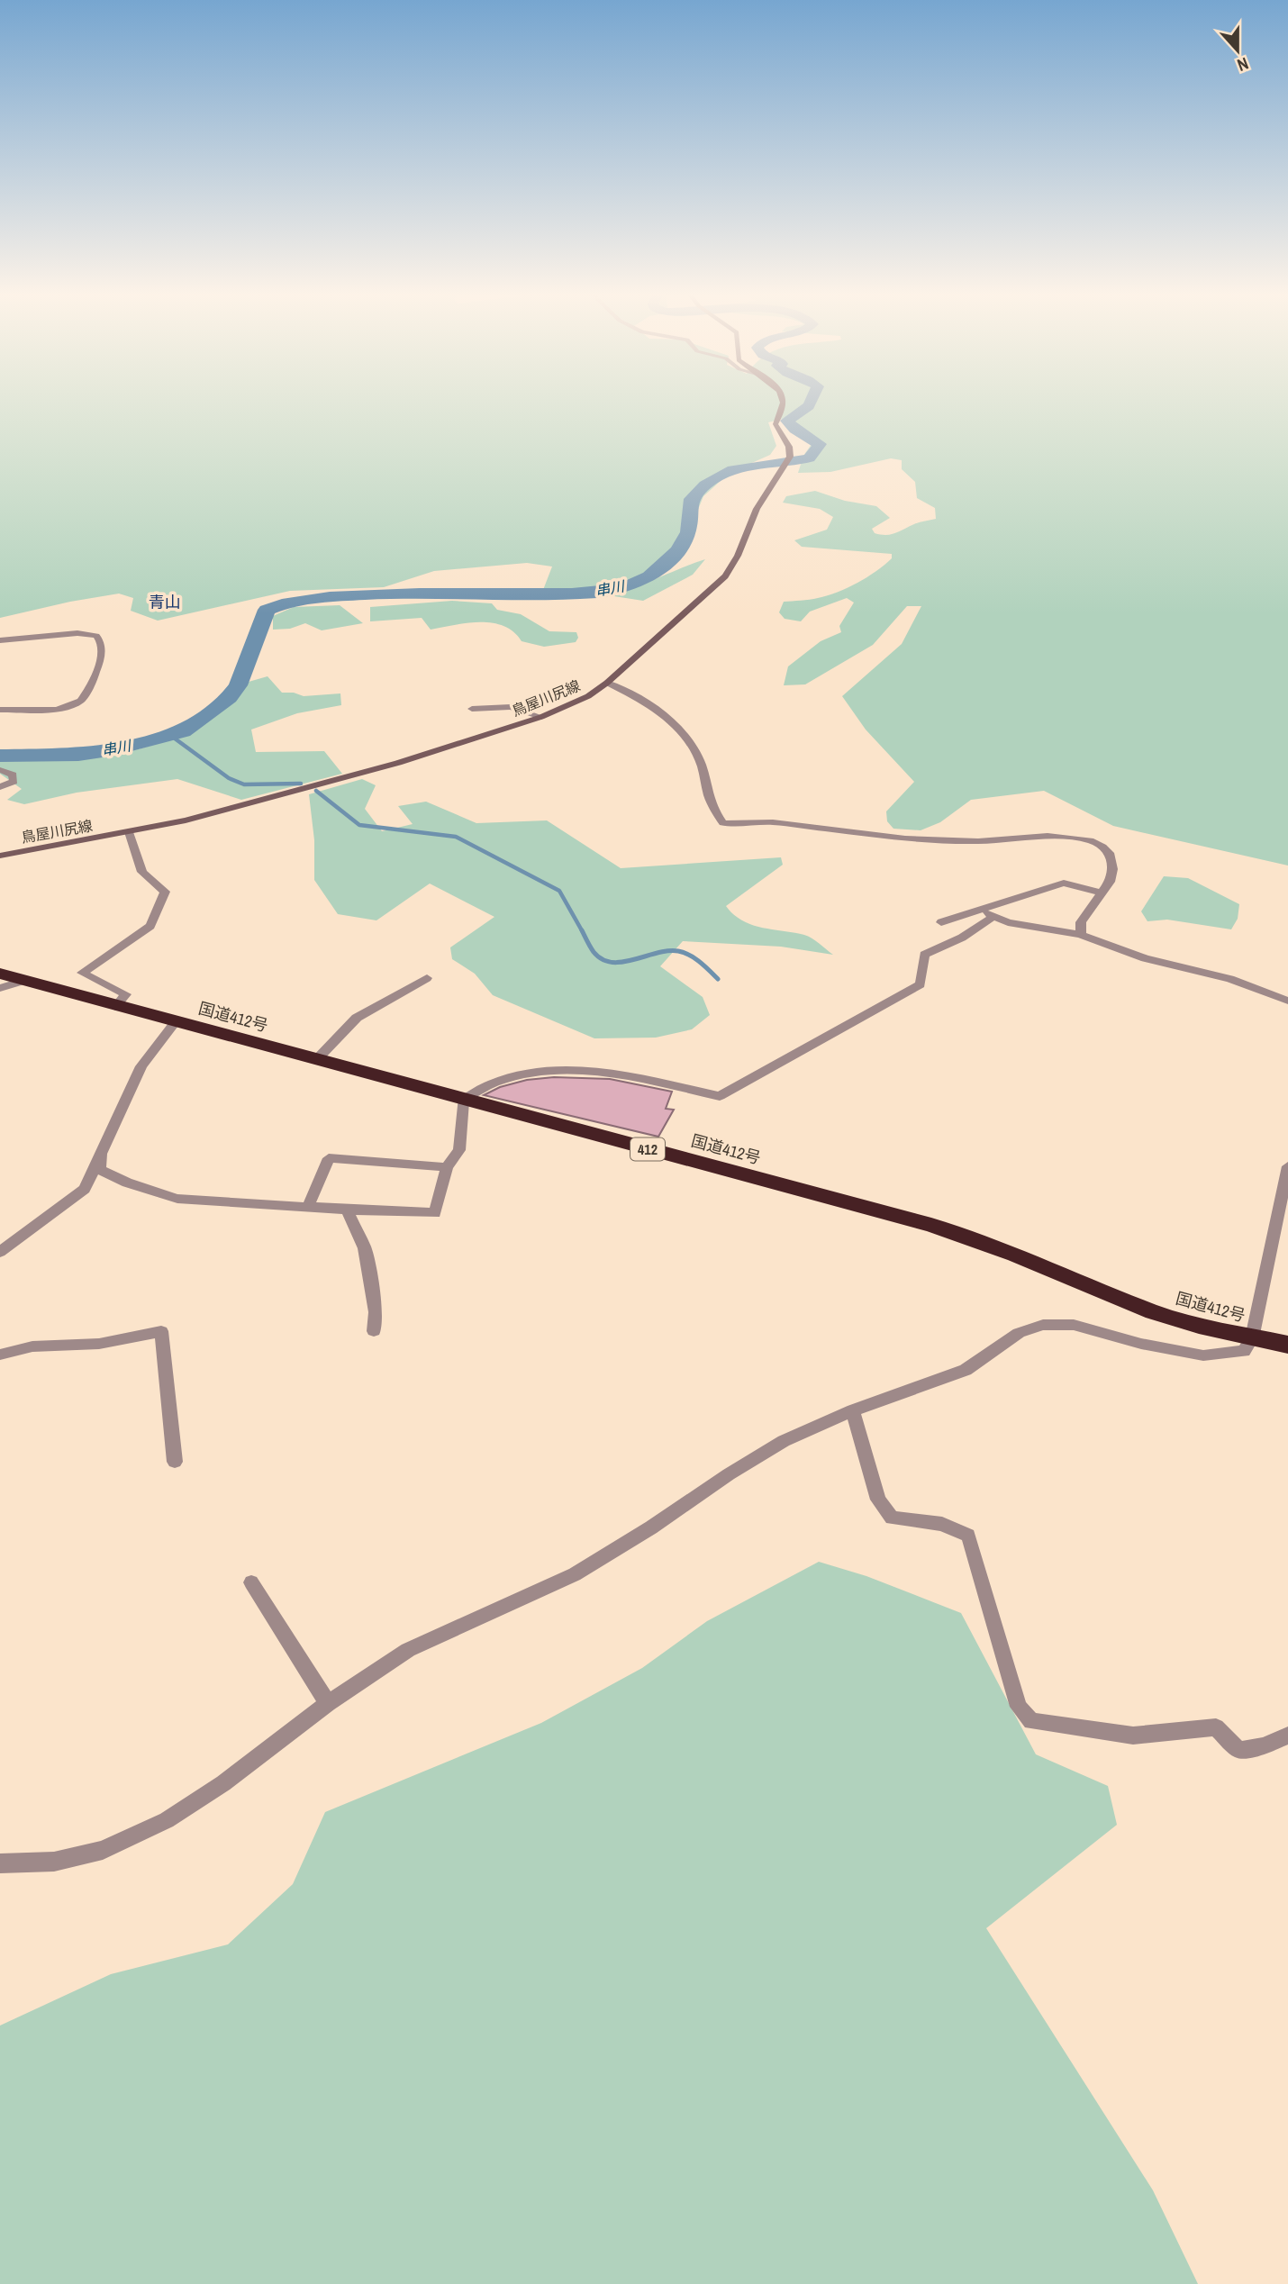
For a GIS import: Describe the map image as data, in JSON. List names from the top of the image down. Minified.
{"streets":{"highway":["国道412号","412"],"main road":["鳥屋川尻線"]},"districts":["青山"],"water":["串川"],"north":"bottom"}
